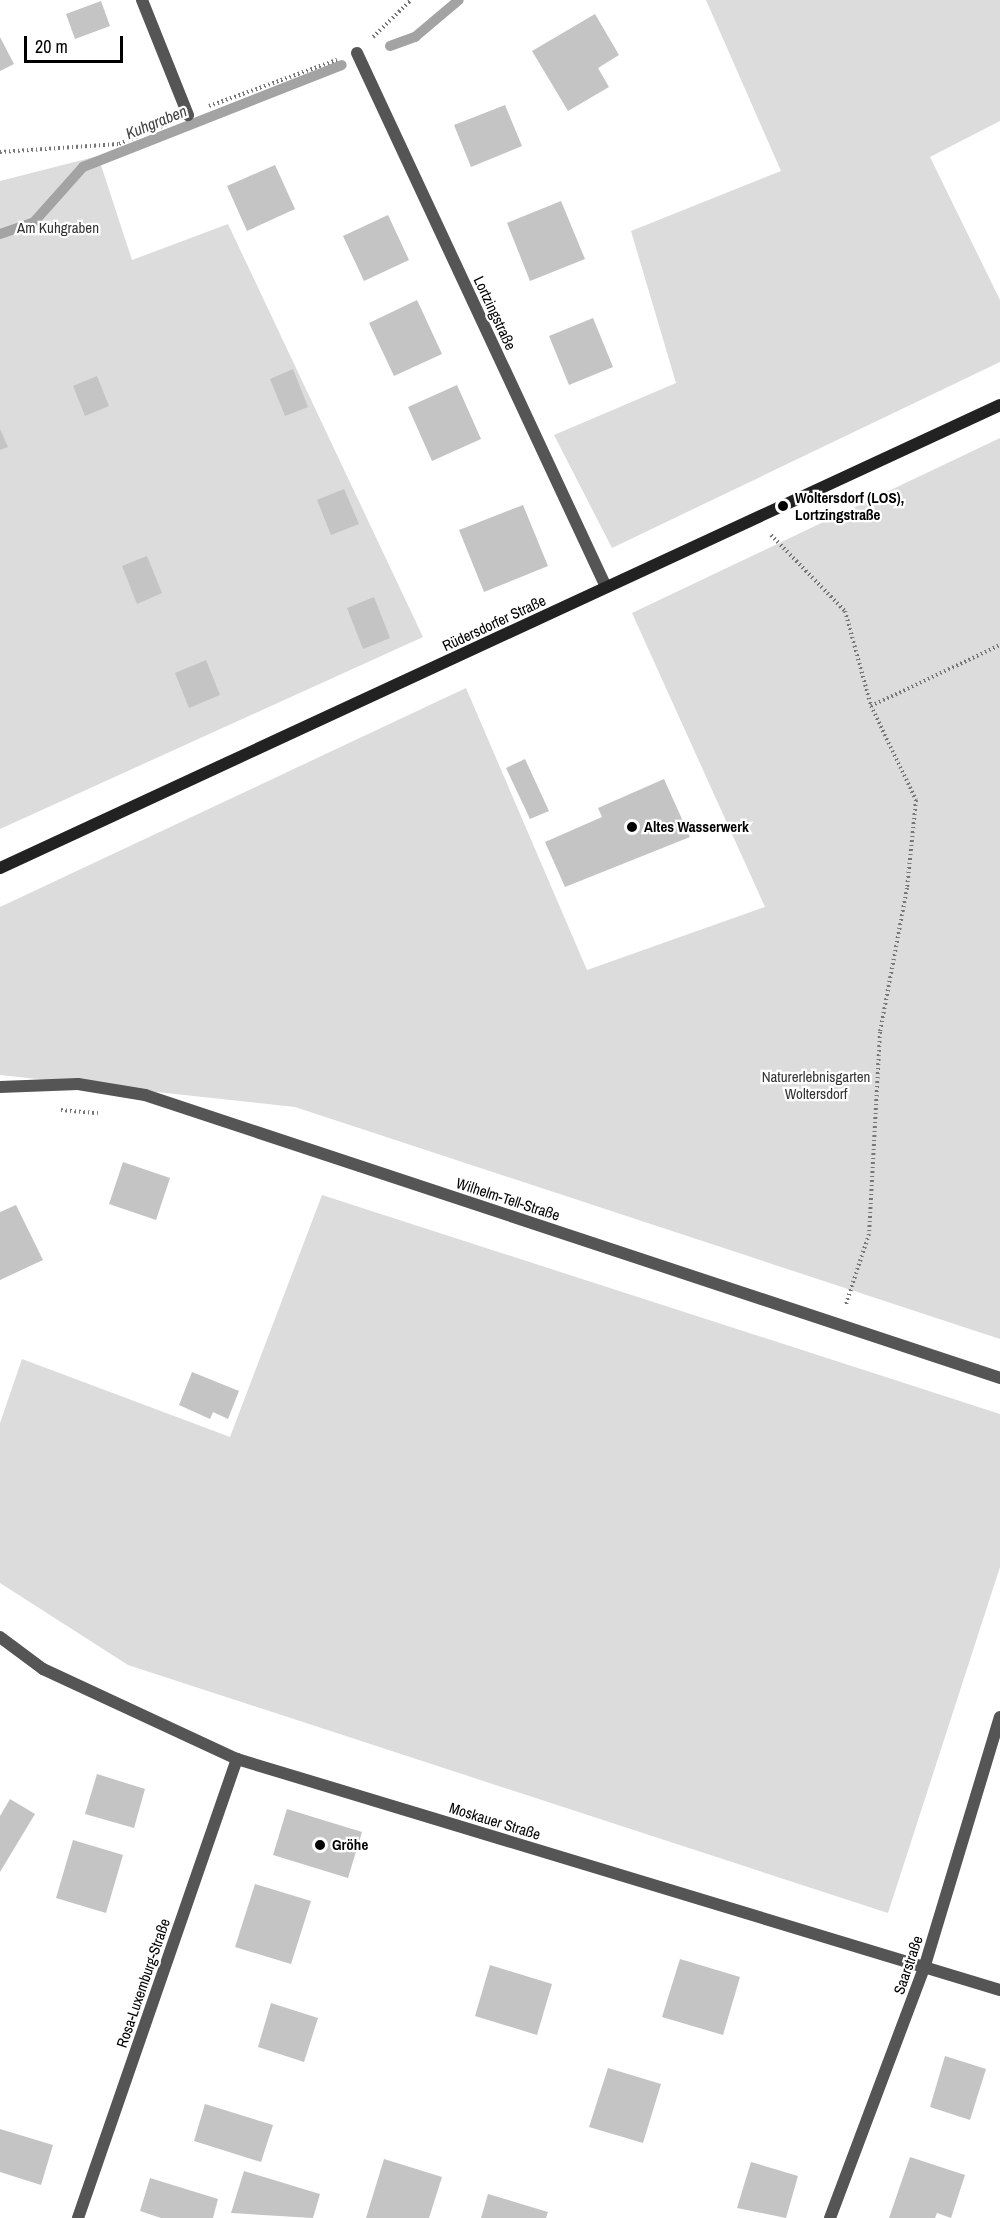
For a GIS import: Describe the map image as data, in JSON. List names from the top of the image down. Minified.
{"streets":{"main road":["Rüdersdorfer Straße"],"street":["Lortzingstraße","Wilhelm-Tell-Straße","Moskauer Straße","Saarstraße","Rosa-Luxemburg-Straße"]},"crossings":[["Lortzingstraße","Rüdersdorfer Straße"],["Moskauer Straße","Saarstraße"],["Moskauer Straße","Rosa-Luxemburg-Straße"]],"water":["Kuhgraben"],"parks":["Am Kuhgraben","Naturerlebnisgarten Woltersdorf"],"places":["Woltersdorf (LOS), Lortzingstraße","Altes Wasserwerk","Gröhe"],"scale_bar":"20 m"}
